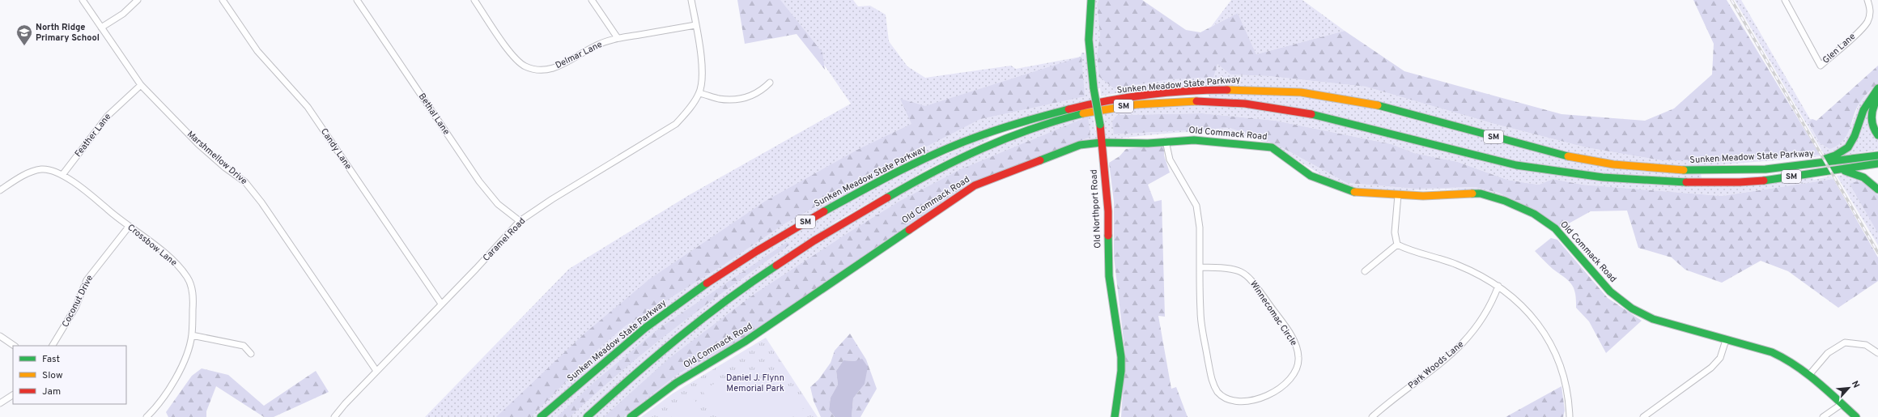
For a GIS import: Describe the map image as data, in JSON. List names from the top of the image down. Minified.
{"streets":{"main road":["Sunken Meadow State Parkway","SM","Old Commack Road","Old Northport Road"],"street":["Glen Lane","Delmar Lane","Bethal Lane","Feather Lane","Candy Lane","Marshmellow Drive","Caramel Road","Crossbow Lane","Coconut Drive","Winnecomac Circle","Park Woods Lane"]},"crossings":[["Bethal Lane","Caramel Road"],["Old Commack Road","Old Northport Road"],["Old Commack Road","Winnecomac Circle"],["Feather Lane","Marshmellow Drive"],["Feather Lane","Crossbow Lane"],["Candy Lane","Caramel Road"],["Marshmellow Drive","Caramel Road"],["Crossbow Lane","Coconut Drive"]],"parks":["Daniel J. Flynn Memorial Park"],"places":{"school or university":["North Ridge Primary School"]},"legend":["Fast","Slow","Jam"],"north":"top right"}
